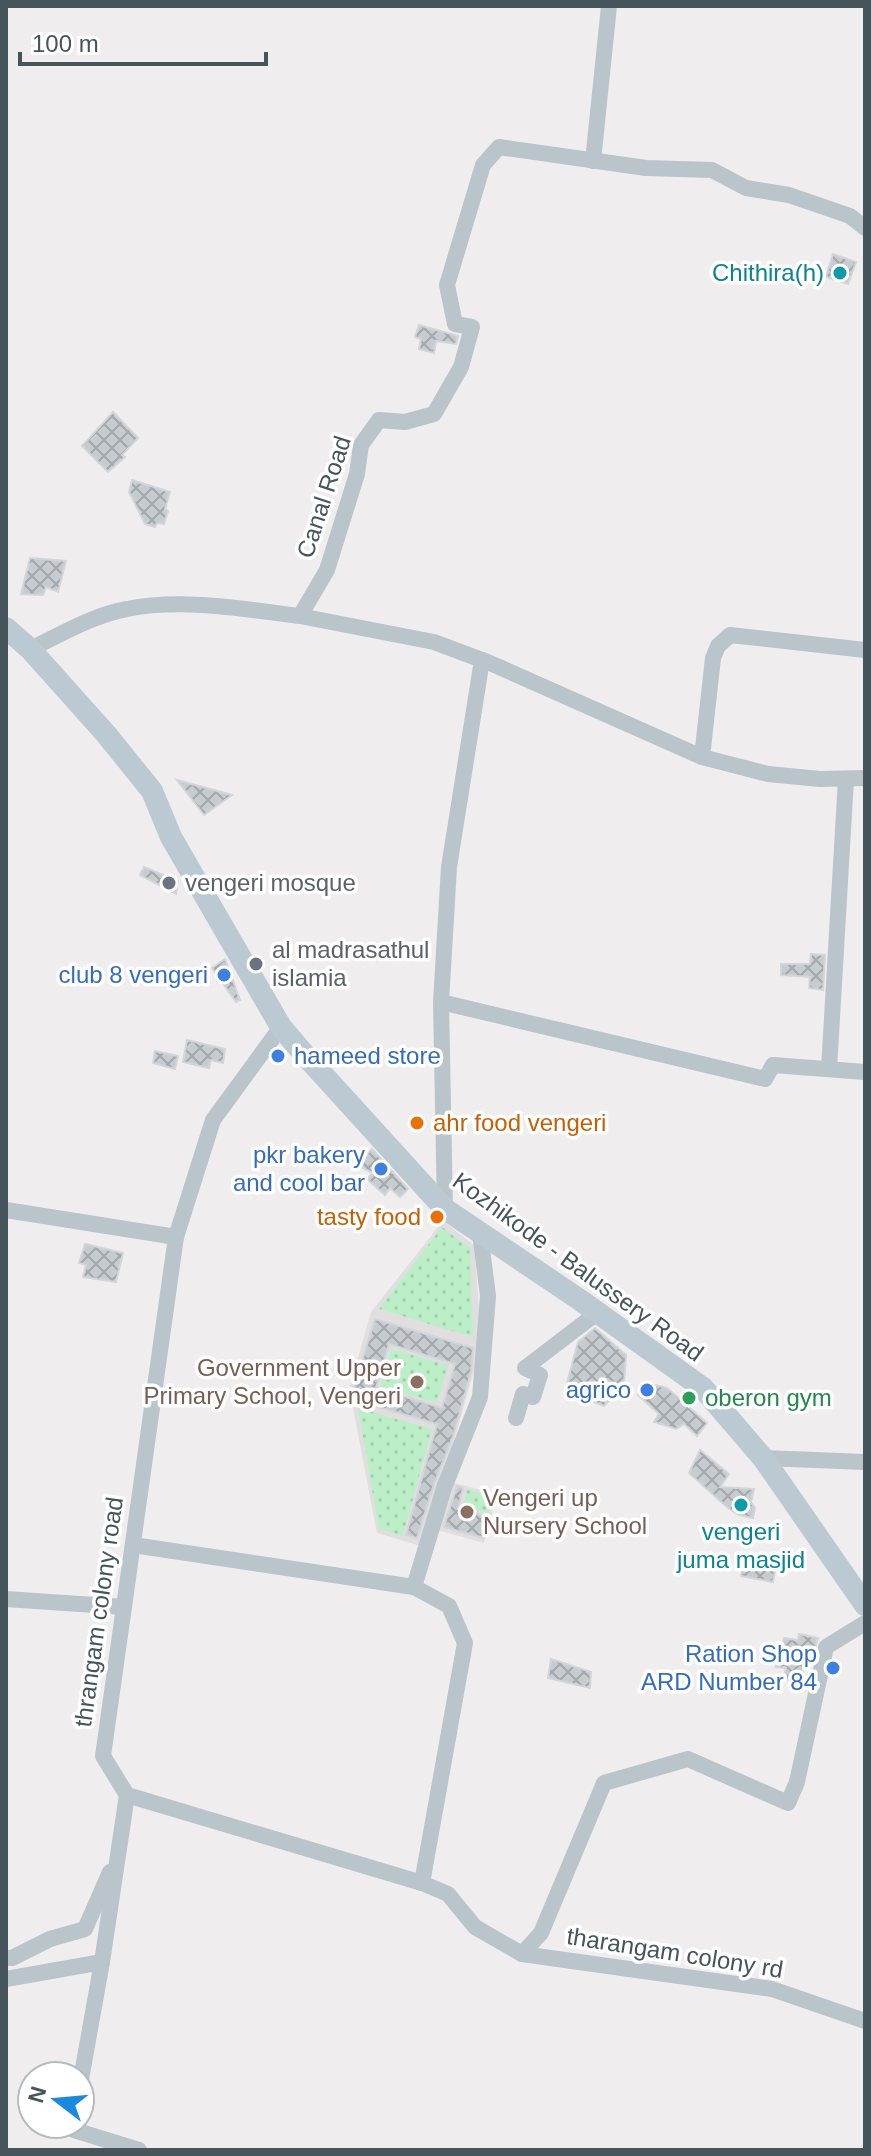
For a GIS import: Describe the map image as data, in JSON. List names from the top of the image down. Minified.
{"streets":{"main road":["Kozhikode - Balussery Road"],"street":["Canal Road","thrangam colony road","tharangam colony rd"]},"crossings":[["Kozhikode - Balussery Road","thrangam colony road"]],"places":["Chithira(h)","vengeri mosque","al madrasathul islamia","club 8 vengeri","hameed store","ahr food vengeri","pkr bakery and cool bar","tasty food","Government Upper Primary School, Vengeri","agrico","oberon gym","vengeri juma masjid","Vengeri up Nursery School","Ration Shop ARD Number 84"],"scale_bar":"100 m","north":"left"}
